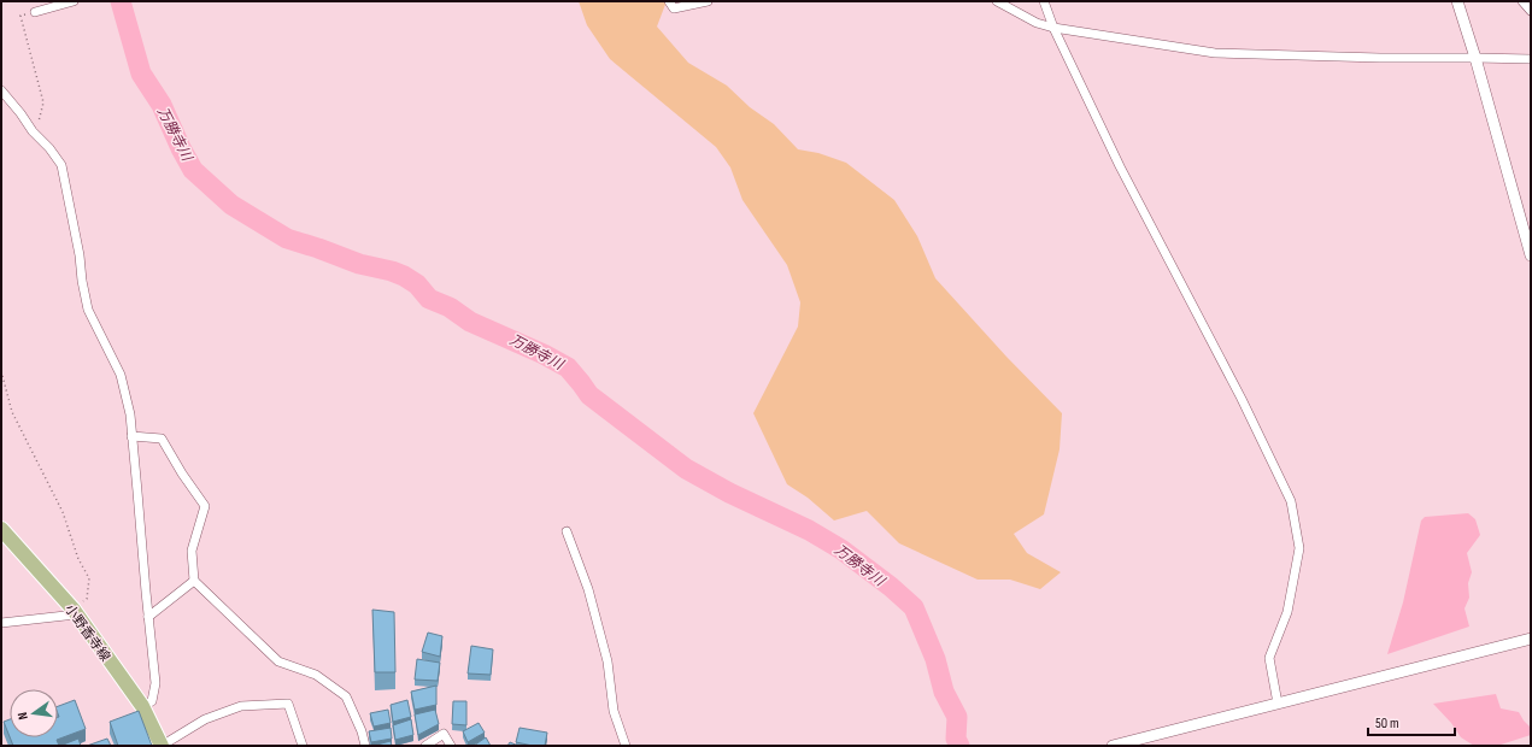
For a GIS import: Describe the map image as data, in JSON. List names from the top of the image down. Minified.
{"streets":{"main road":["小野香寺線"]},"water":["万勝寺川"],"scale_bar":"50 m","north":"left"}
